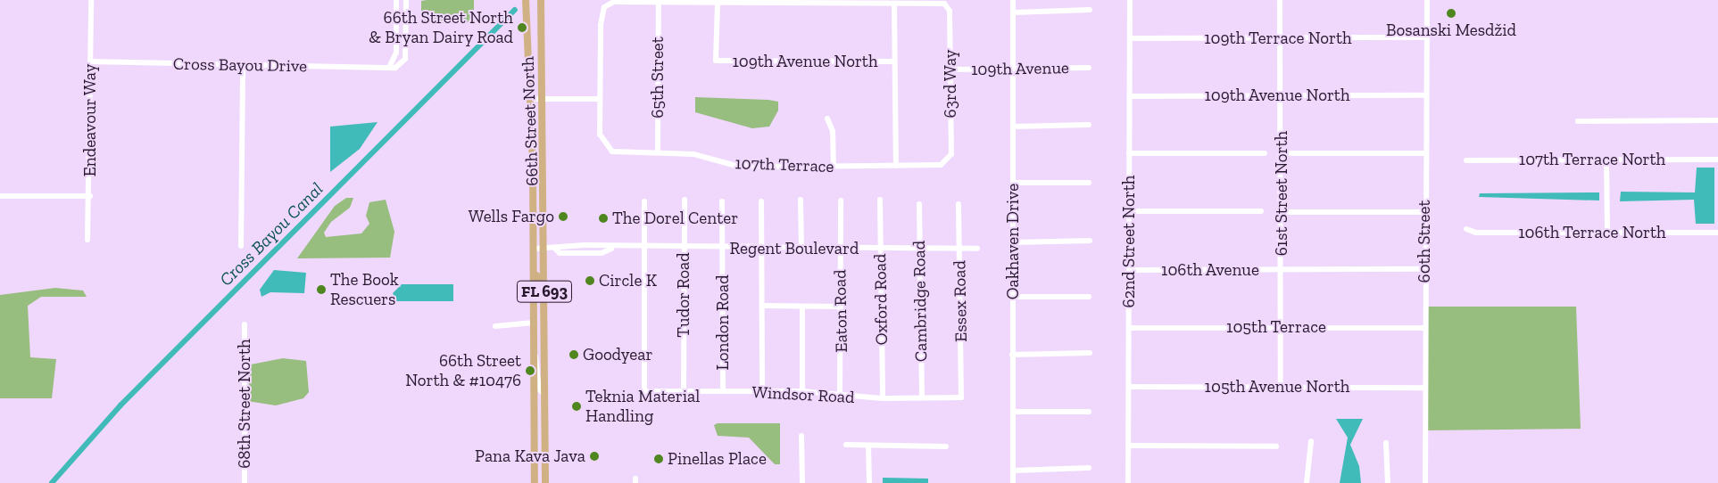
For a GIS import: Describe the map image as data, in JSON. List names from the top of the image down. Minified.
{"streets":{"main road":["66th Street North","FL 693"],"street":["109th Terrace North","109th Avenue North","Cross Bayou Drive","109th Avenue","65th Street","63rd Way","Endeavour Way","107th Terrace North","107th Terrace","61st Street North","106th Terrace North","Oakhaven Drive","62nd Street North","60th Street","Regent Boulevard","106th Avenue","Tudor Road","Oxford Road","Cambridge Road","Essex Road","Eaton Road","London Road","105th Terrace","105th Avenue North","Windsor Road","68th Street North"]},"crossings":[["109th Terrace North","61st Street North"],["109th Terrace North","62nd Street North"],["109th Terrace North","60th Street"],["109th Avenue North","61st Street North"],["109th Avenue North","62nd Street North"],["109th Avenue North","60th Street"],["Cross Bayou Drive","Endeavour Way"],["109th Avenue","63rd Way"],["109th Avenue","Oakhaven Drive"],["65th Street","107th Terrace"],["63rd Way","107th Terrace"],["66th Street North","Regent Boulevard"],["61st Street North","106th Avenue"],["61st Street North","105th Terrace"],["61st Street North","105th Avenue North"],["62nd Street North","106th Avenue"],["62nd Street North","105th Terrace"],["62nd Street North","105th Avenue North"],["60th Street","106th Avenue"],["60th Street","105th Terrace"],["60th Street","105th Avenue North"],["Regent Boulevard","Tudor Road"],["Regent Boulevard","Oxford Road"],["Regent Boulevard","Cambridge Road"],["Regent Boulevard","Essex Road"],["Regent Boulevard","Eaton Road"],["Regent Boulevard","London Road"],["Regent Boulevard","Windsor Road"],["Tudor Road","Windsor Road"],["Oxford Road","Windsor Road"],["Cambridge Road","Windsor Road"],["Essex Road","Windsor Road"],["Eaton Road","Windsor Road"],["London Road","Windsor Road"]],"water":["Cross Bayou Canal"],"places":["Bosanski Mesdžid","66th Street North & Bryan Dairy Road","Wells Fargo","The Dorel Center","Circle K","The Book Rescuers","Goodyear","66th Street North & #10476","Teknia Material Handling","Pana Kava Java","Pinellas Place"]}
